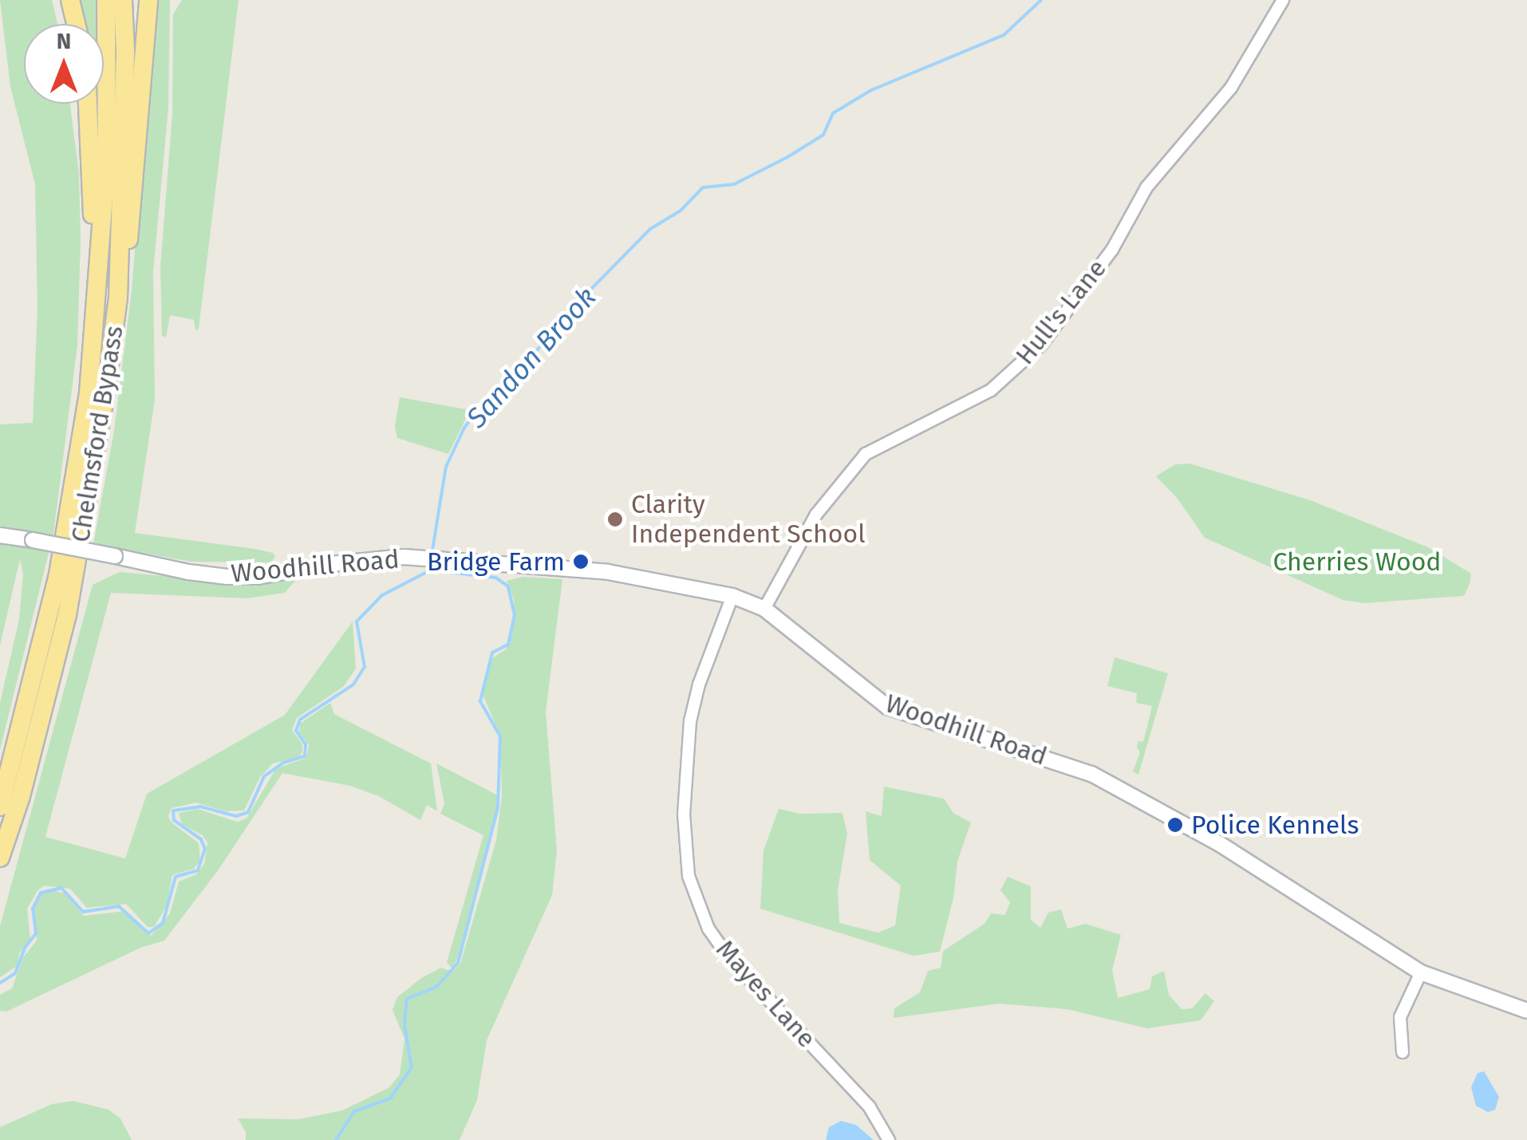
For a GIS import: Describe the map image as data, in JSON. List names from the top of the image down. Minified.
{"streets":{"highway":["Chelmsford Bypass"],"street":["Hull's Lane","Woodhill Road","Mayes Lane"]},"crossings":[["Hull's Lane","Woodhill Road"],["Woodhill Road","Mayes Lane"]],"water":["Sandon Brook"],"parks":["Cherries Wood"],"places":["Clarity Independent School","Bridge Farm","Police Kennels"],"north":"top"}
